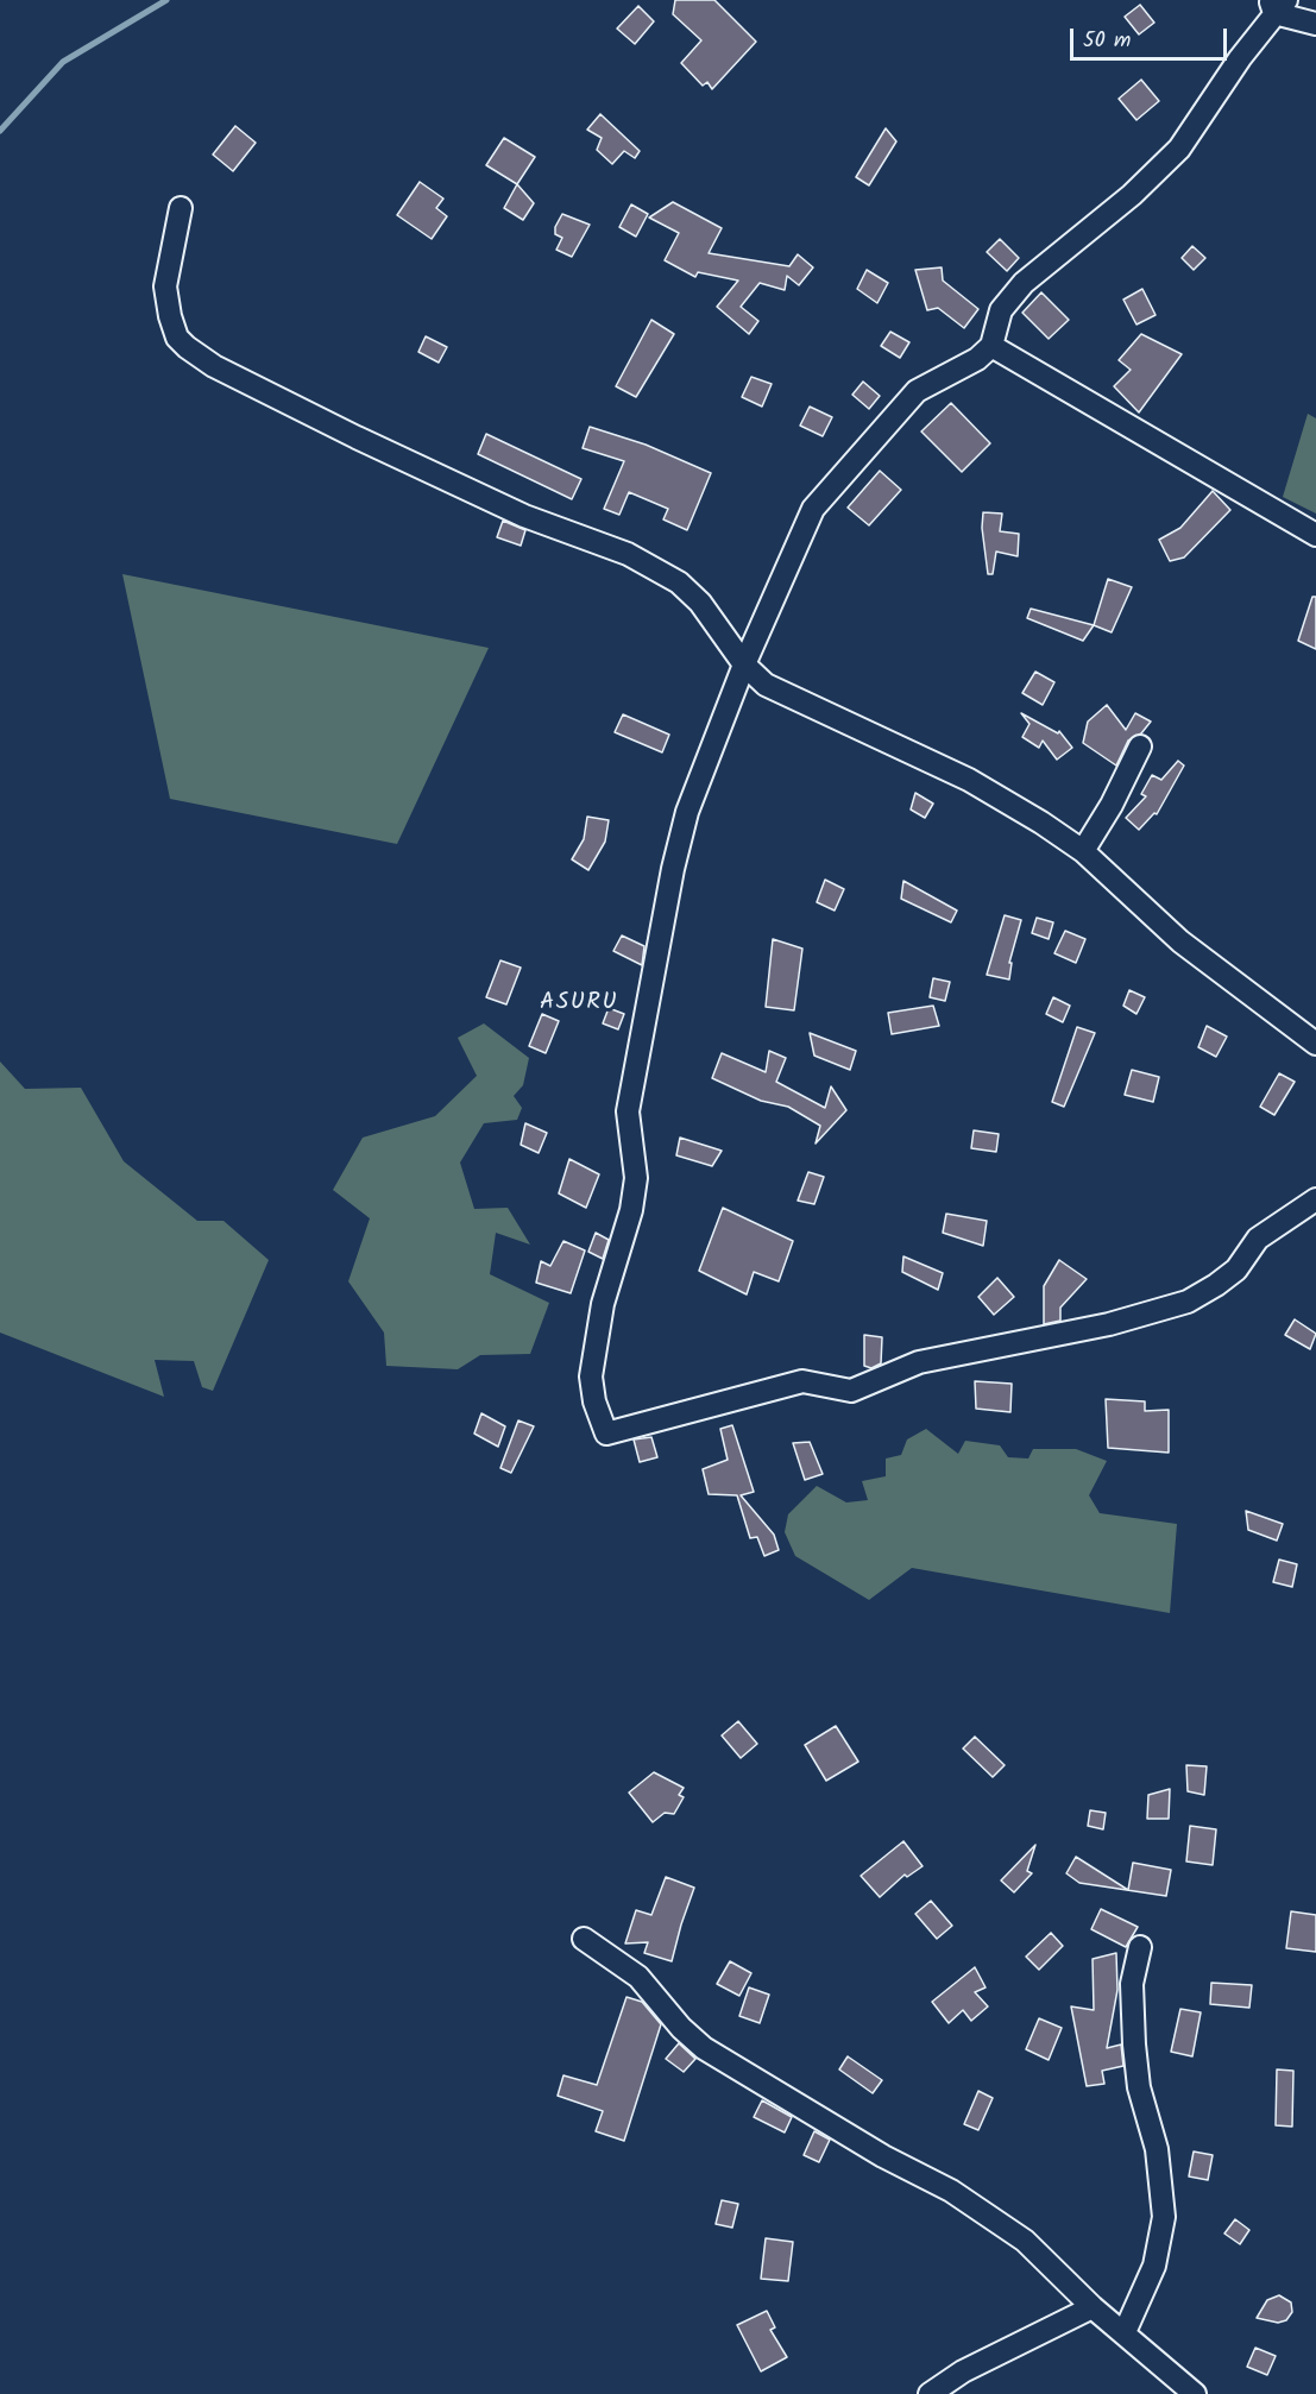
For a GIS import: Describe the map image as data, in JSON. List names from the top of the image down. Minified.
{"districts":["ASURU"],"scale_bar":"50 m"}
